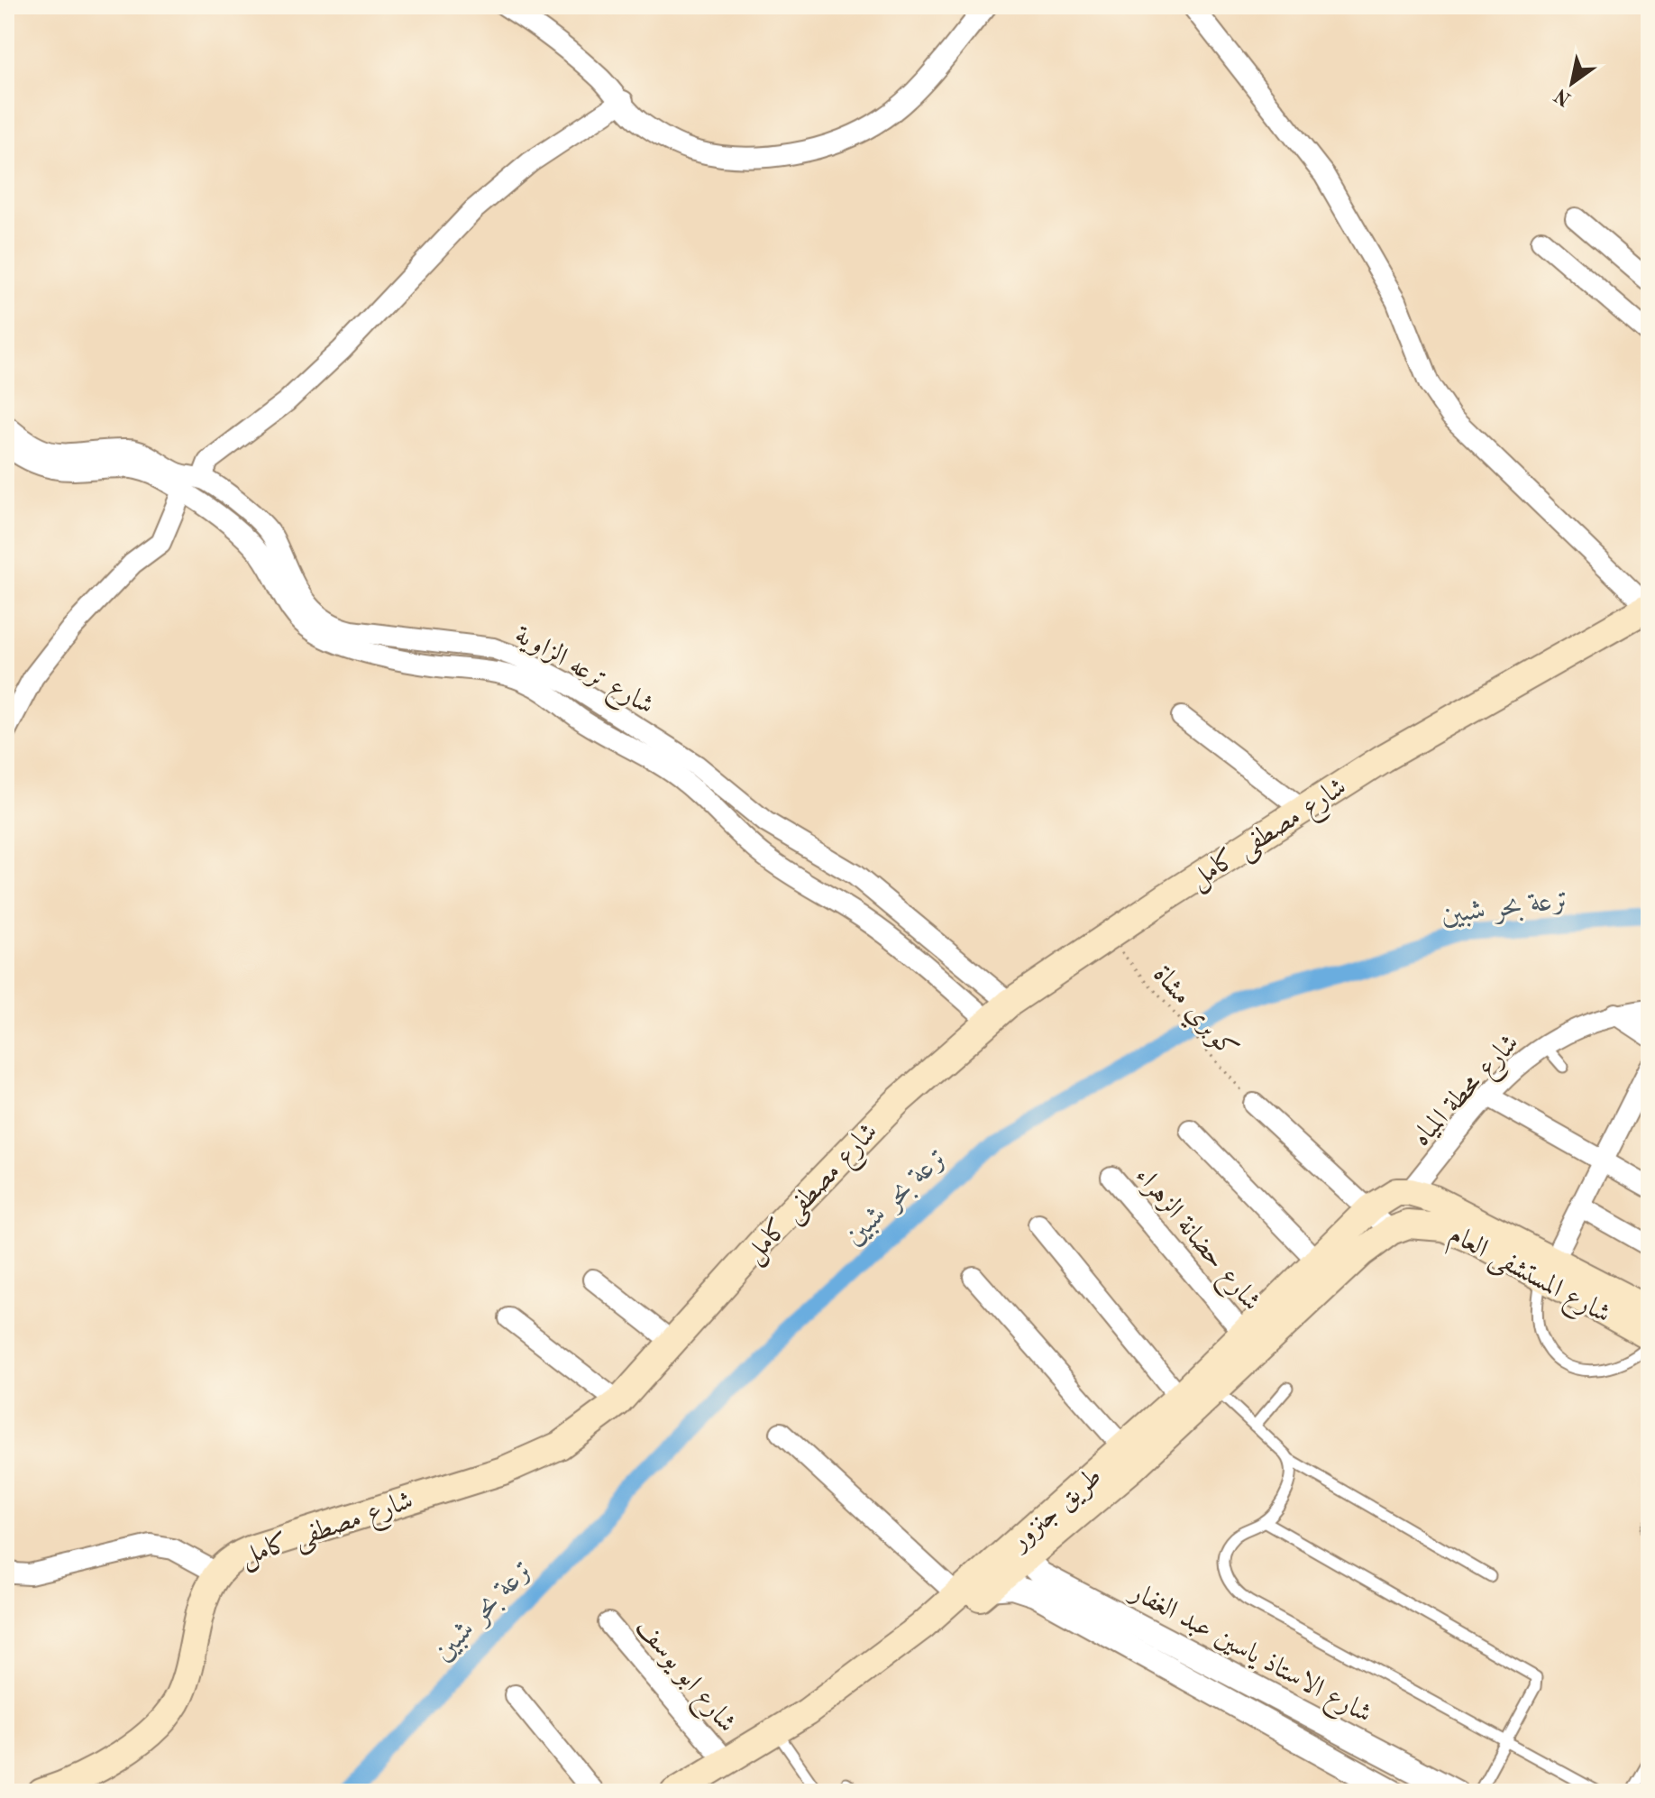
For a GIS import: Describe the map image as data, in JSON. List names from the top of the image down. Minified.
{"streets":{"main road":["شارع مصطفى كامل","شارع المستشفى العام","طريق جنزور"],"street":["شارع ترعه الزاوية","شارع محطة المياه","شارع حضانة الزهراء","شارع الاستاذ ياسين عبد الغفار","شارع ابو يوسف"],"path":["كوبري مشاة"]},"crossings":[["شارع ترعه الزاوية","شارع مصطفى كامل"],["شارع محطة المياه","شارع المستشفى العام"],["شارع محطة المياه","طريق جنزور"],["شارع حضانة الزهراء","طريق جنزور"],["شارع المستشفى العام","طريق جنزور"],["طريق جنزور","شارع الاستاذ ياسين عبد الغفار"],["طريق جنزور","شارع ابو يوسف"]],"water":["ترعة بحر شبين"],"north":"bottom left"}
